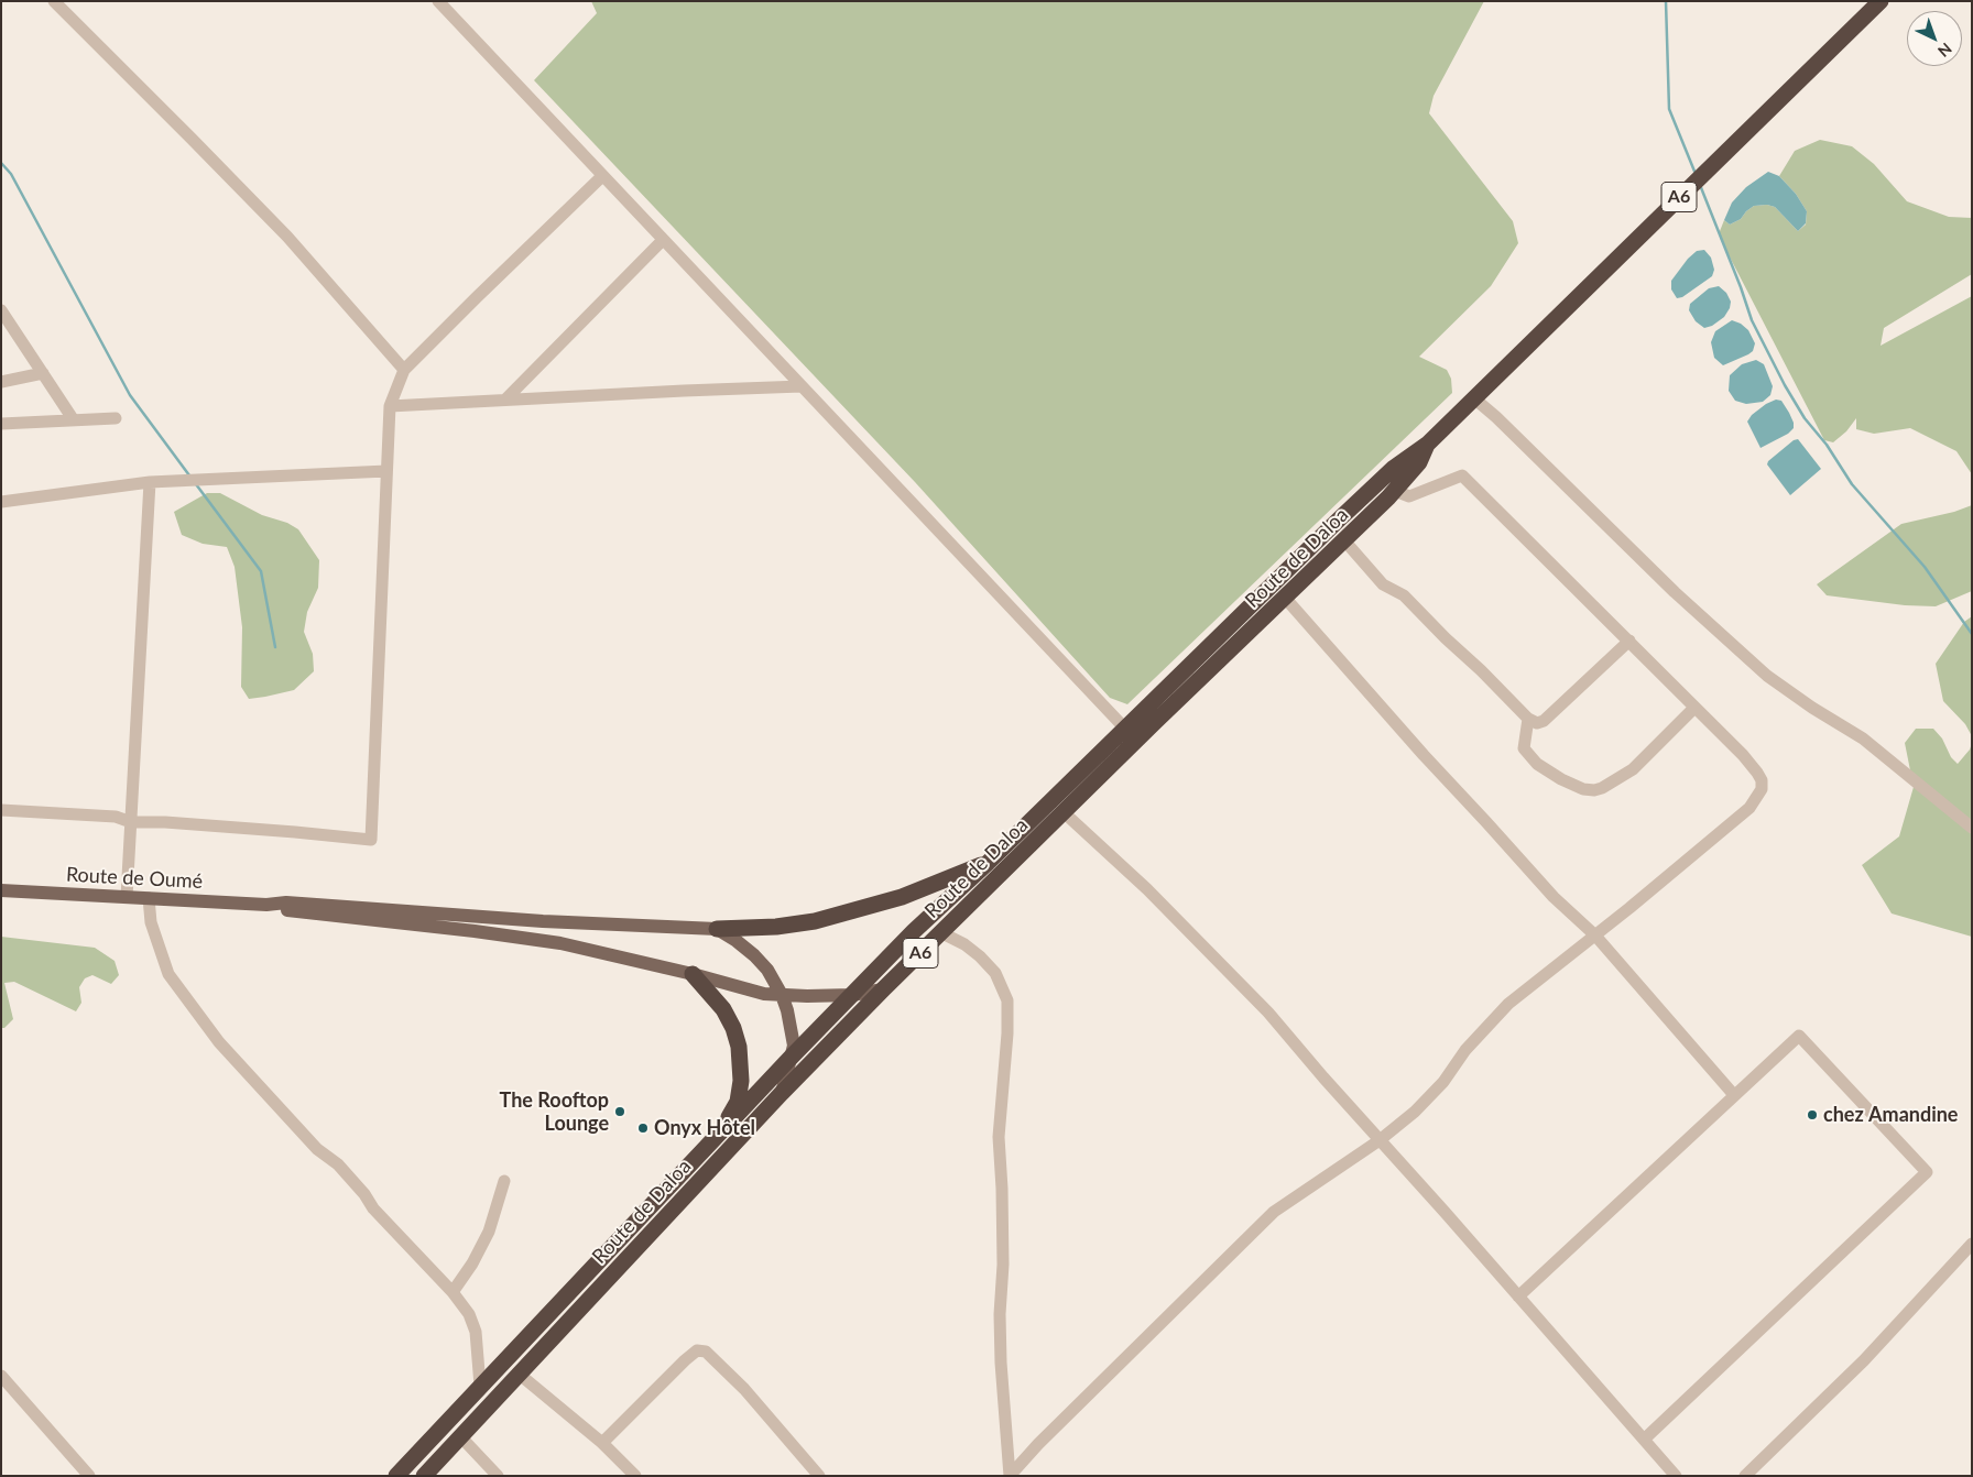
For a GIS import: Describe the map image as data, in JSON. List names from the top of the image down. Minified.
{"streets":{"highway":["A6","Route de Daloa"],"main road":["Route de Oumé"]},"crossings":[["A6","Route de Daloa"]],"places":["The Rooftop Lounge","chez Amandine","Onyx Hôtel"],"north":"bottom right"}
